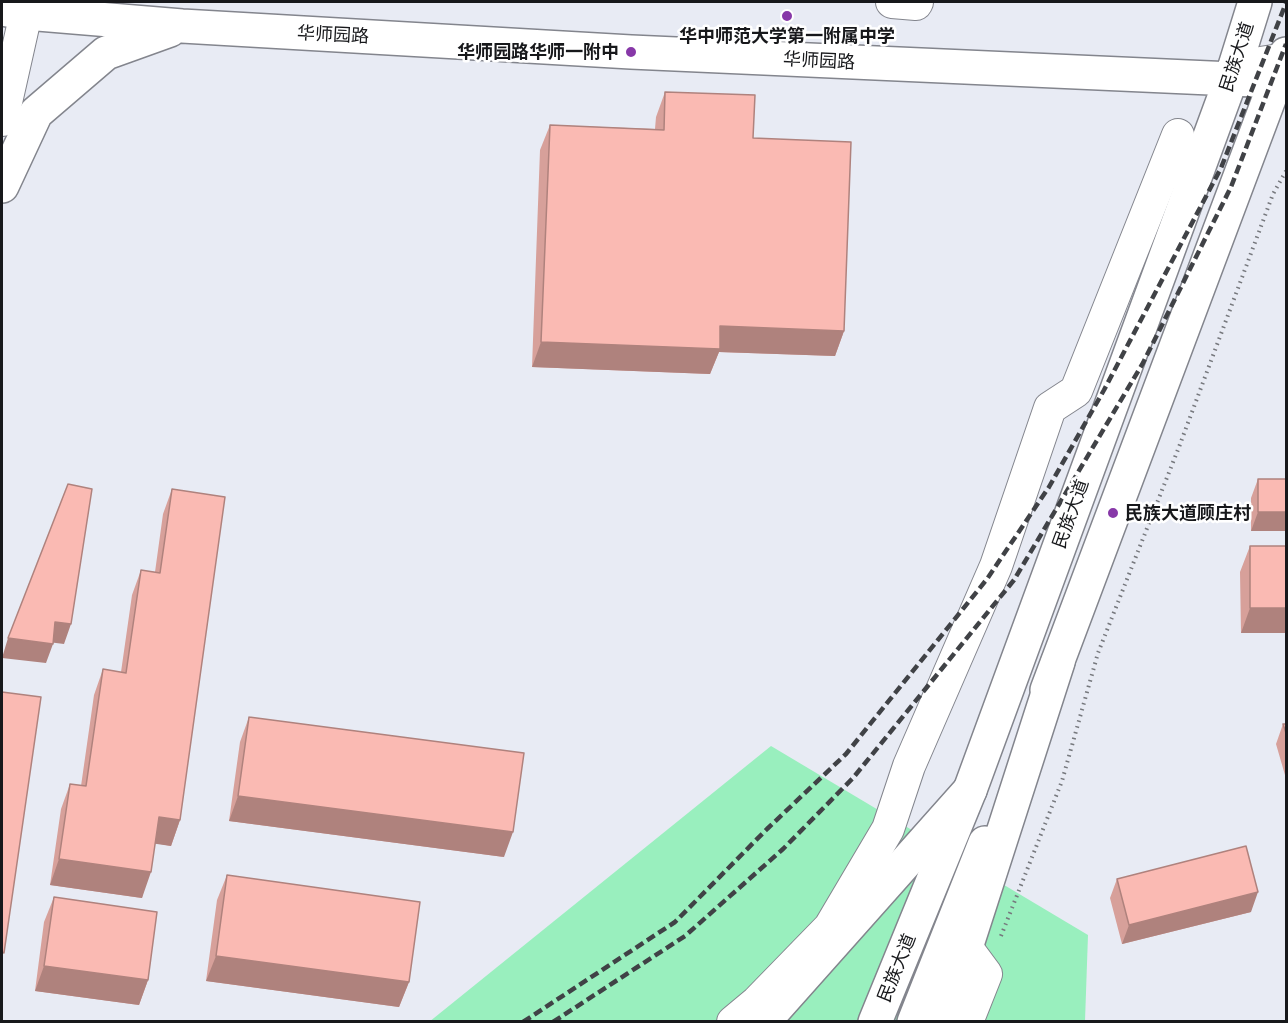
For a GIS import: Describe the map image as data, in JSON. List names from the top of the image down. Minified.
{"streets":{"main road":["华师园路","民族大道"]},"crossings":[["华师园路","民族大道"]],"places":["华中师范大学第一附属中学","华师园路华师一附中","民族大道顾庄村"]}
